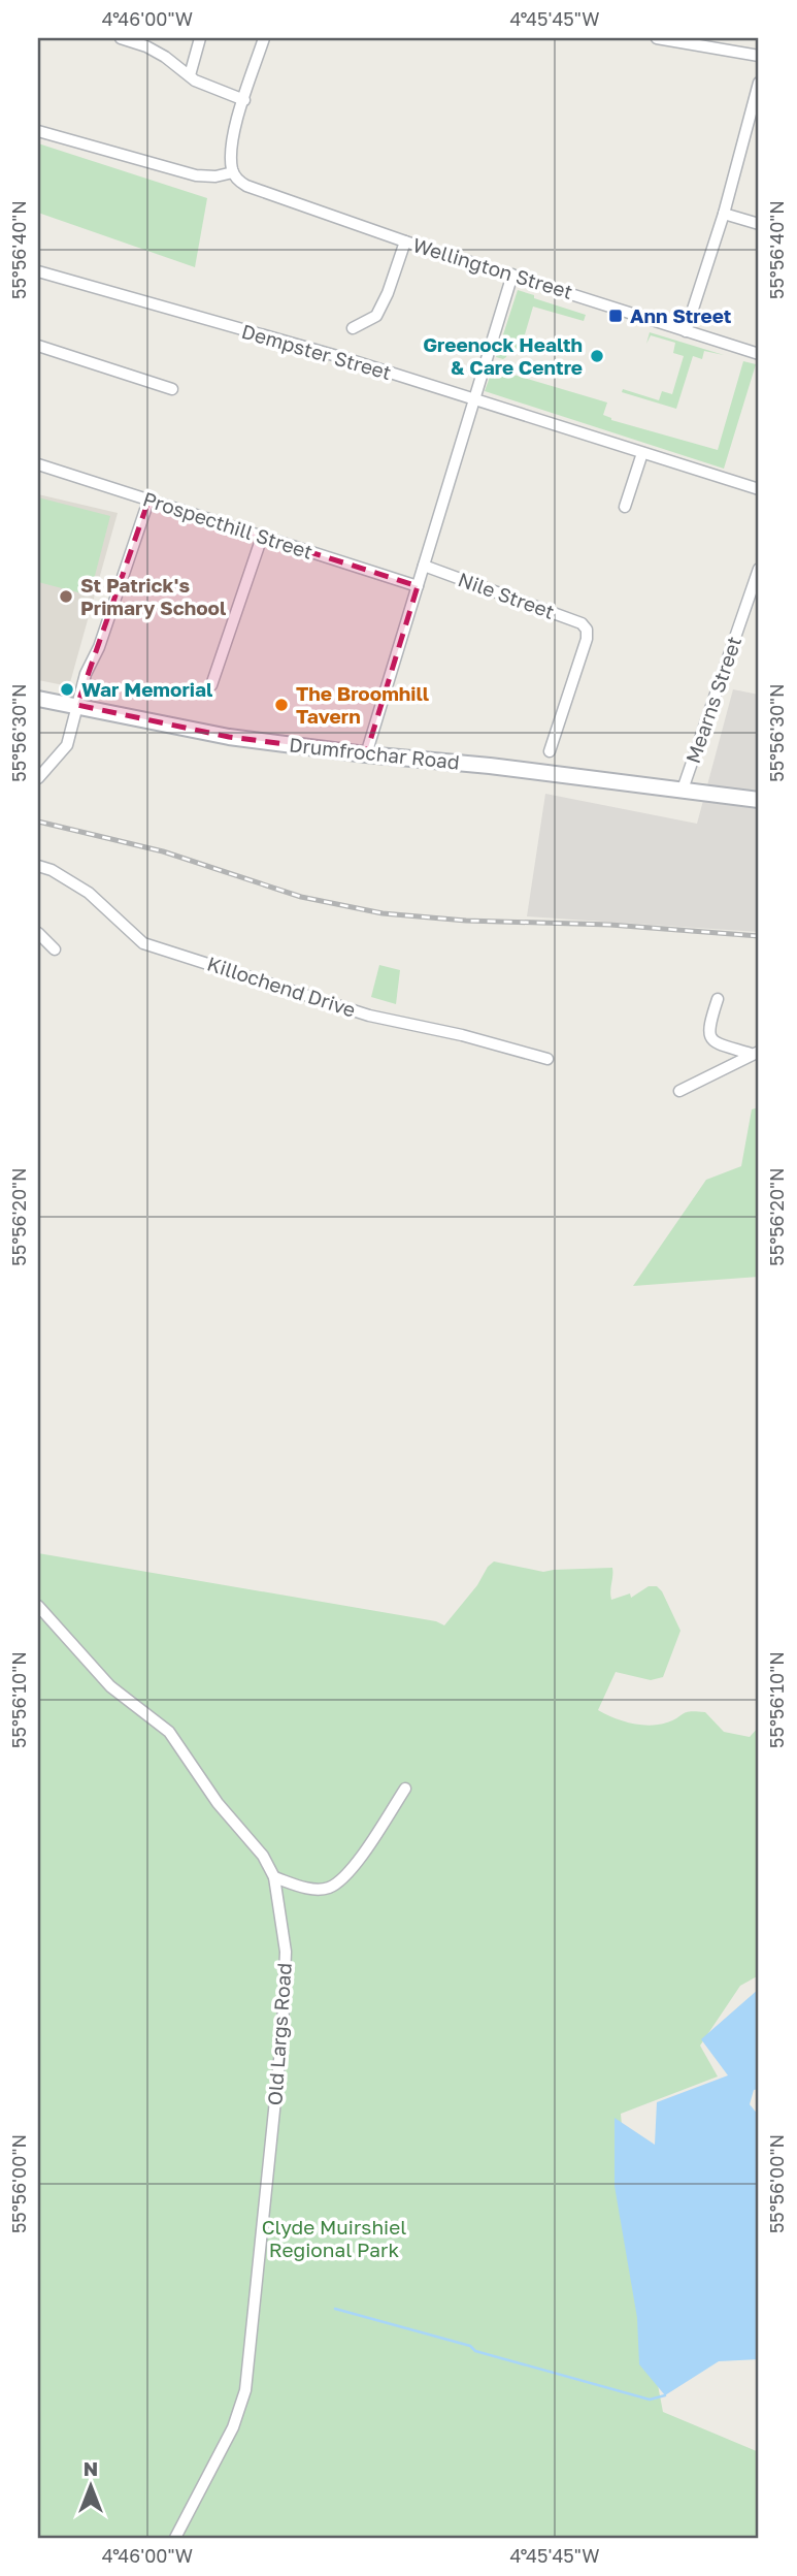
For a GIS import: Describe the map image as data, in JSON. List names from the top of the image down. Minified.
{"streets":{"main road":["Drumfrochar Road"],"street":["Wellington Street","Dempster Street","Prospecthill Street","Nile Street","Mearns Street","Killochend Drive","Old Largs Road"]},"crossings":[["Mearns Street","Drumfrochar Road"]],"parks":["Clyde Muirshiel Regional Park"],"places":{"transit":["Ann Street"],"other":["Greenock Health & Care Centre","St Patrick's Primary School","War Memorial","The Broomhill Tavern"]},"north":"top","coordinates":["4°46'00\"W","4°45'45\"W","55°56'40\"N","55°56'30\"N","55°56'20\"N","55°56'10\"N","55°56'00\"N"]}
